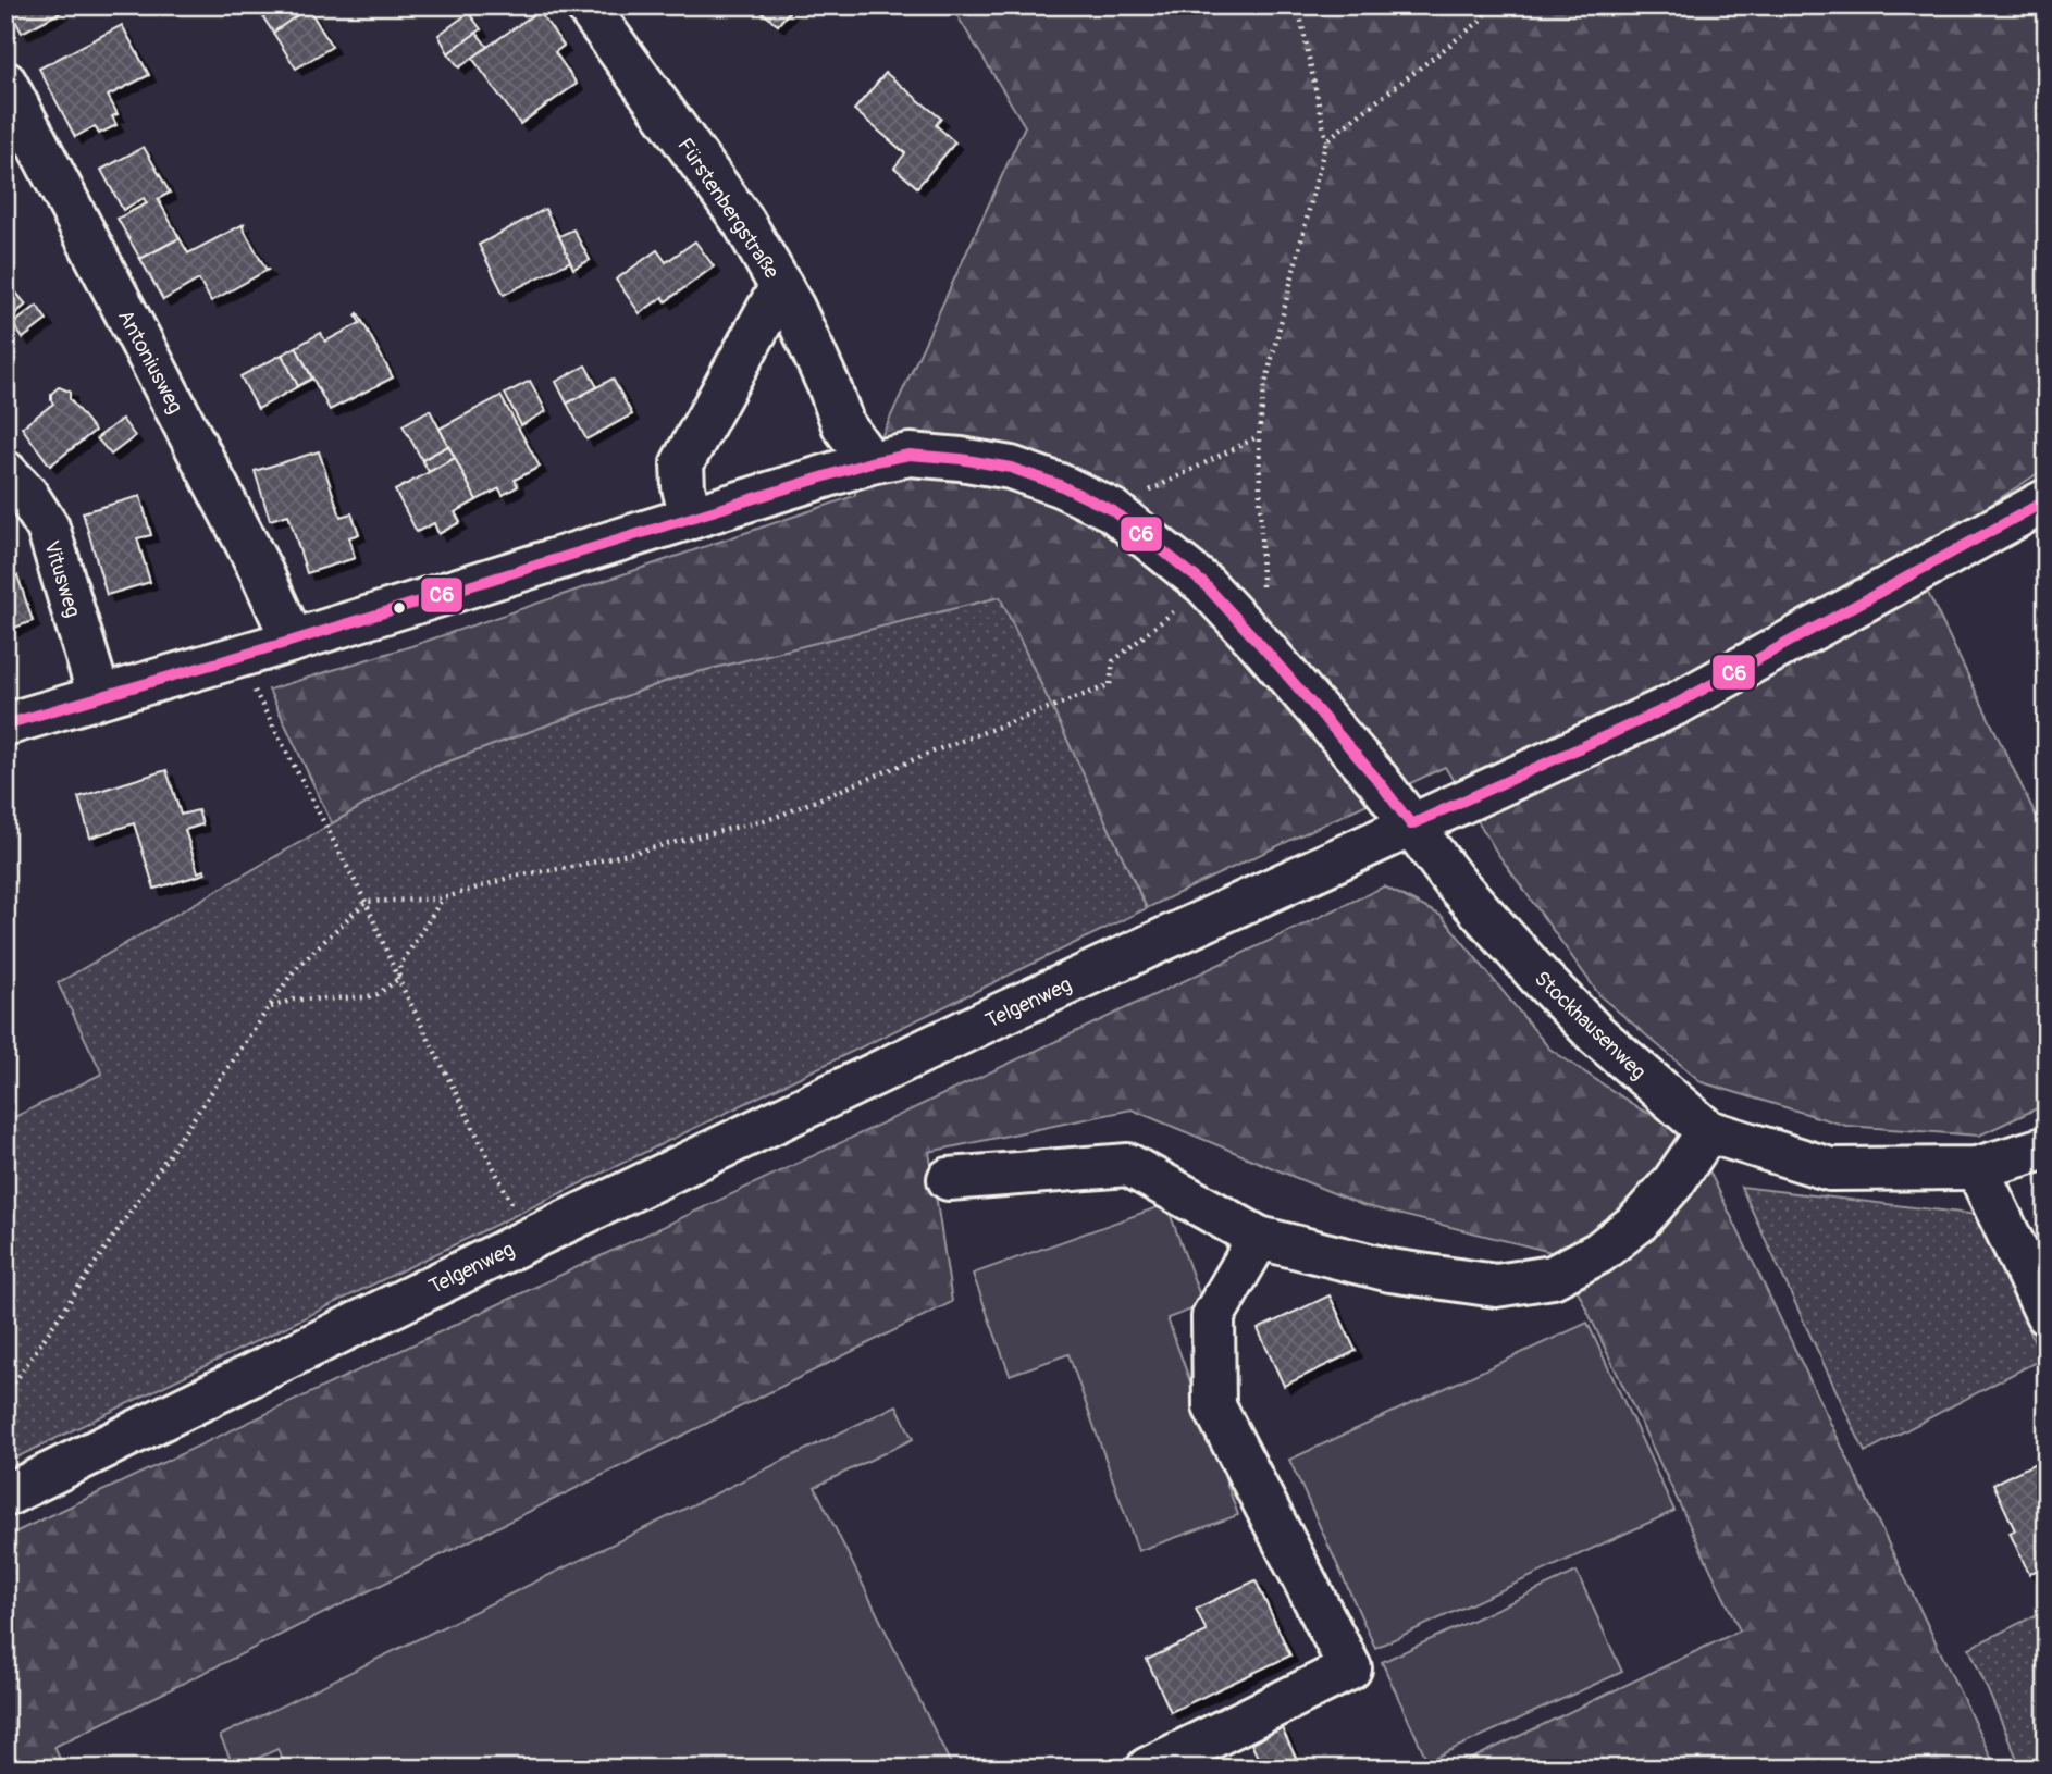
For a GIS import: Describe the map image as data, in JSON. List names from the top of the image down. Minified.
{"streets":{"street":["Fürstenbergstraße","Antoniusweg","Vitusweg","Telgenweg","Stockhausenweg"]},"crossings":[["Fürstenbergstraße","Stockhausenweg"],["Antoniusweg","Stockhausenweg"],["Vitusweg","Stockhausenweg"],["Telgenweg","Stockhausenweg"]],"lines":["transit line C6"]}
